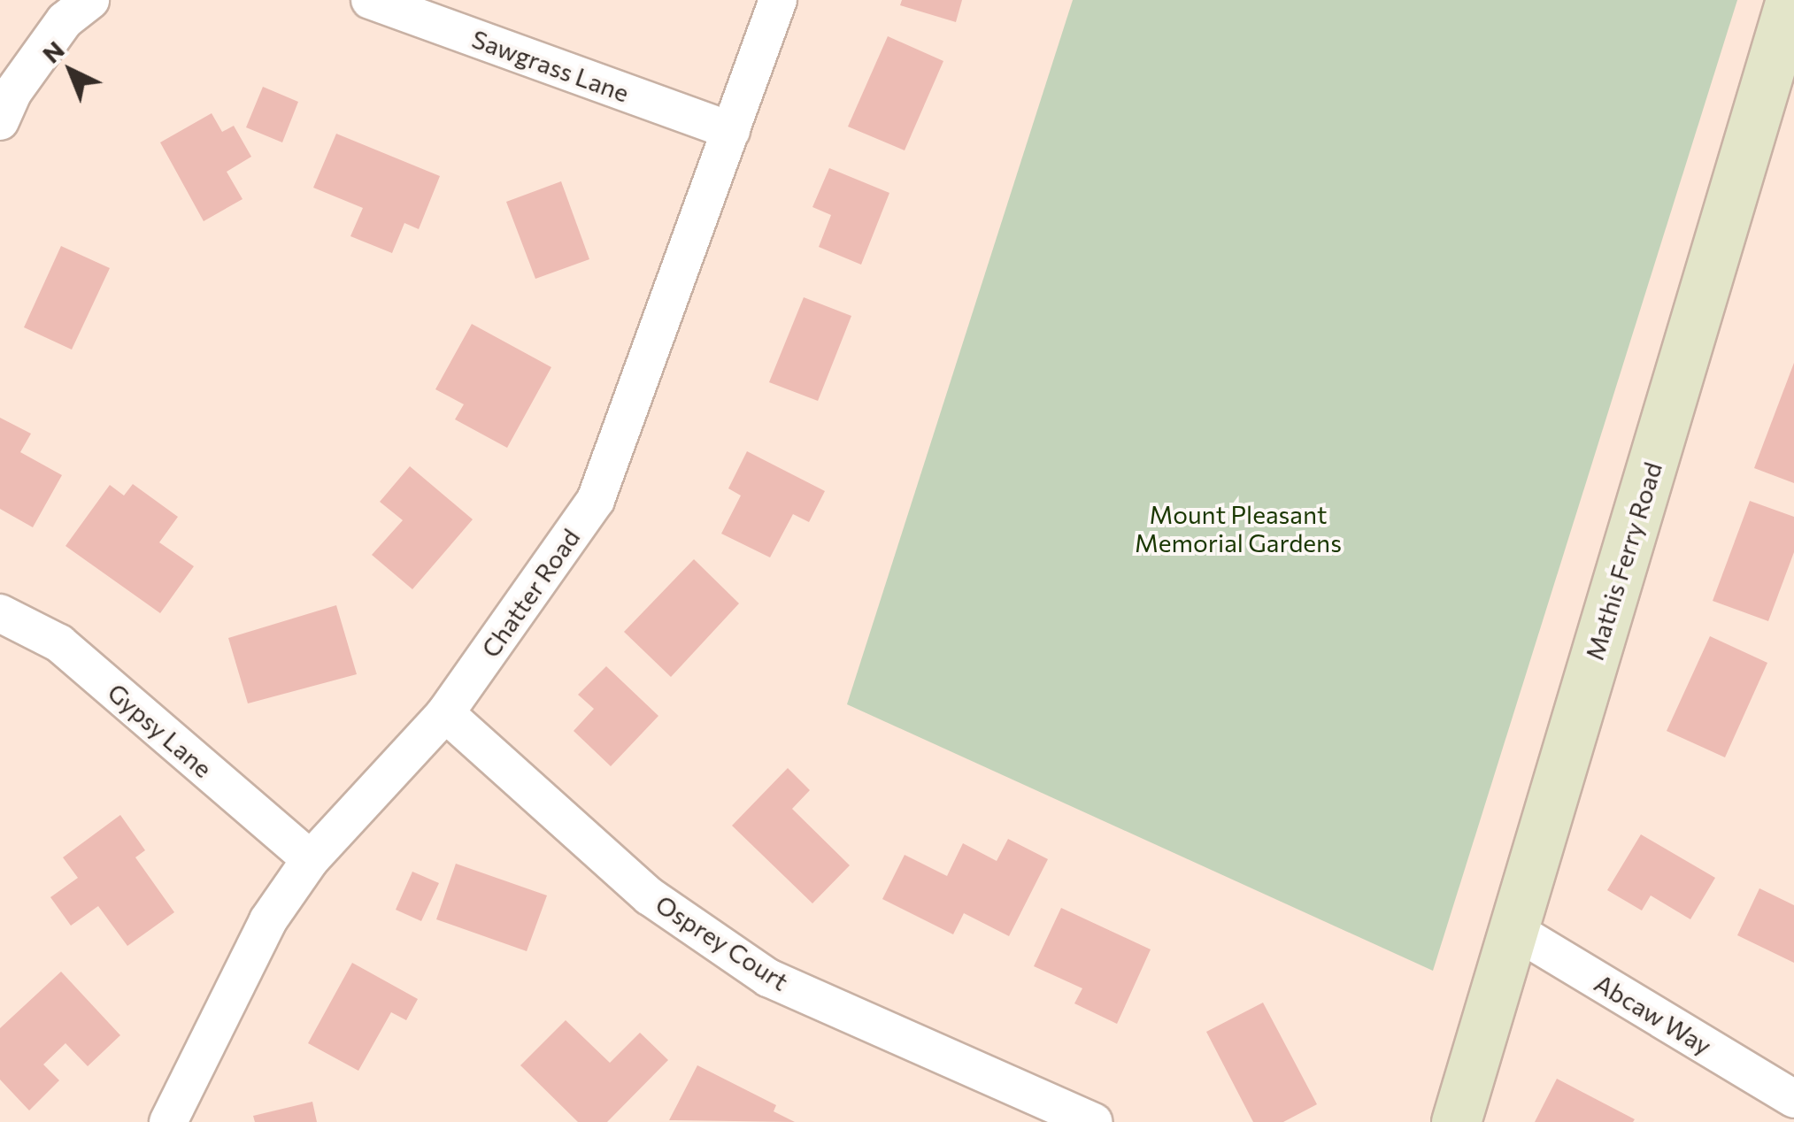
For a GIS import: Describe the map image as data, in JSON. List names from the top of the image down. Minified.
{"streets":{"main road":["Mathis Ferry Road"],"street":["Sawgrass Lane","Chatter Road","Gypsy Lane","Osprey Court","Abcaw Way"]},"crossings":[["Sawgrass Lane","Chatter Road"],["Mathis Ferry Road","Abcaw Way"],["Chatter Road","Gypsy Lane"],["Chatter Road","Osprey Court"]],"parks":["Mount Pleasant Memorial Gardens"],"north":"top left"}
